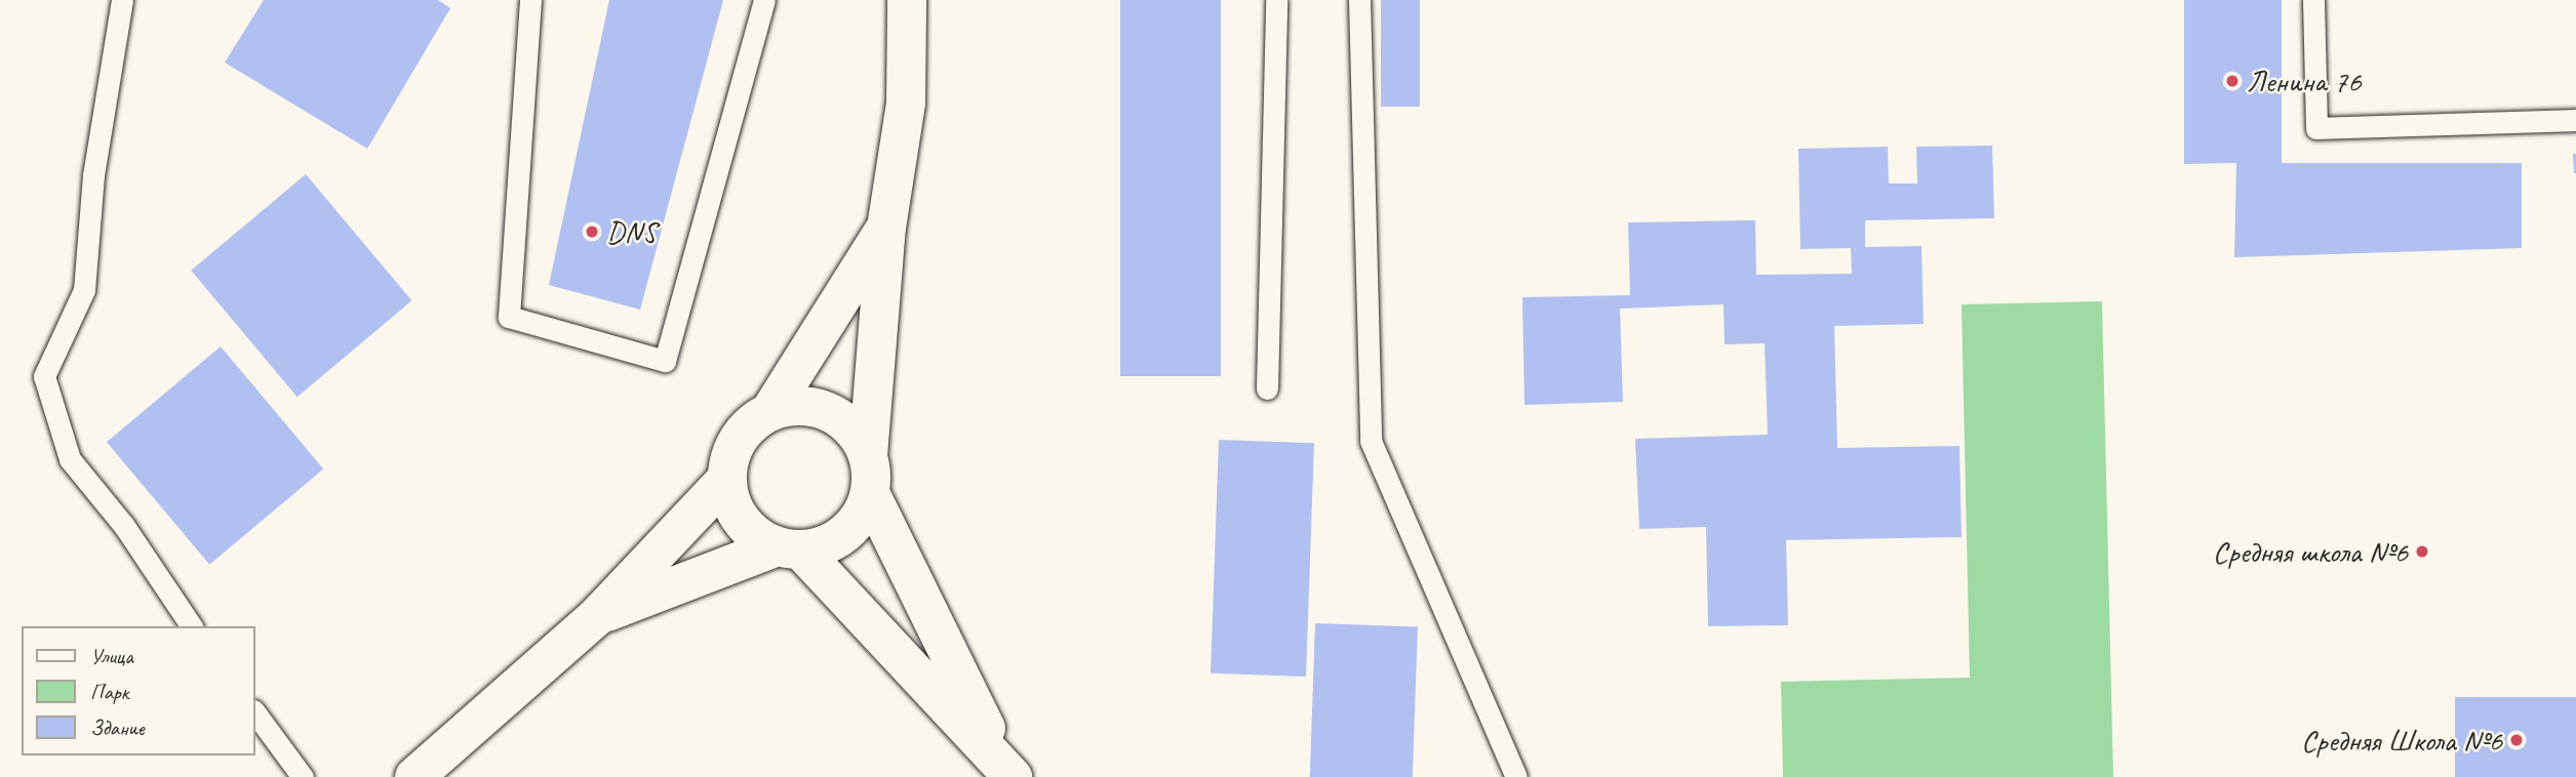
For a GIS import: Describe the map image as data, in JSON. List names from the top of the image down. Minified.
{"places":["Ленина 76","DNS","Средняя школа №6","Средняя Школа №6"],"legend":["Улица","Парк","Здание"]}
